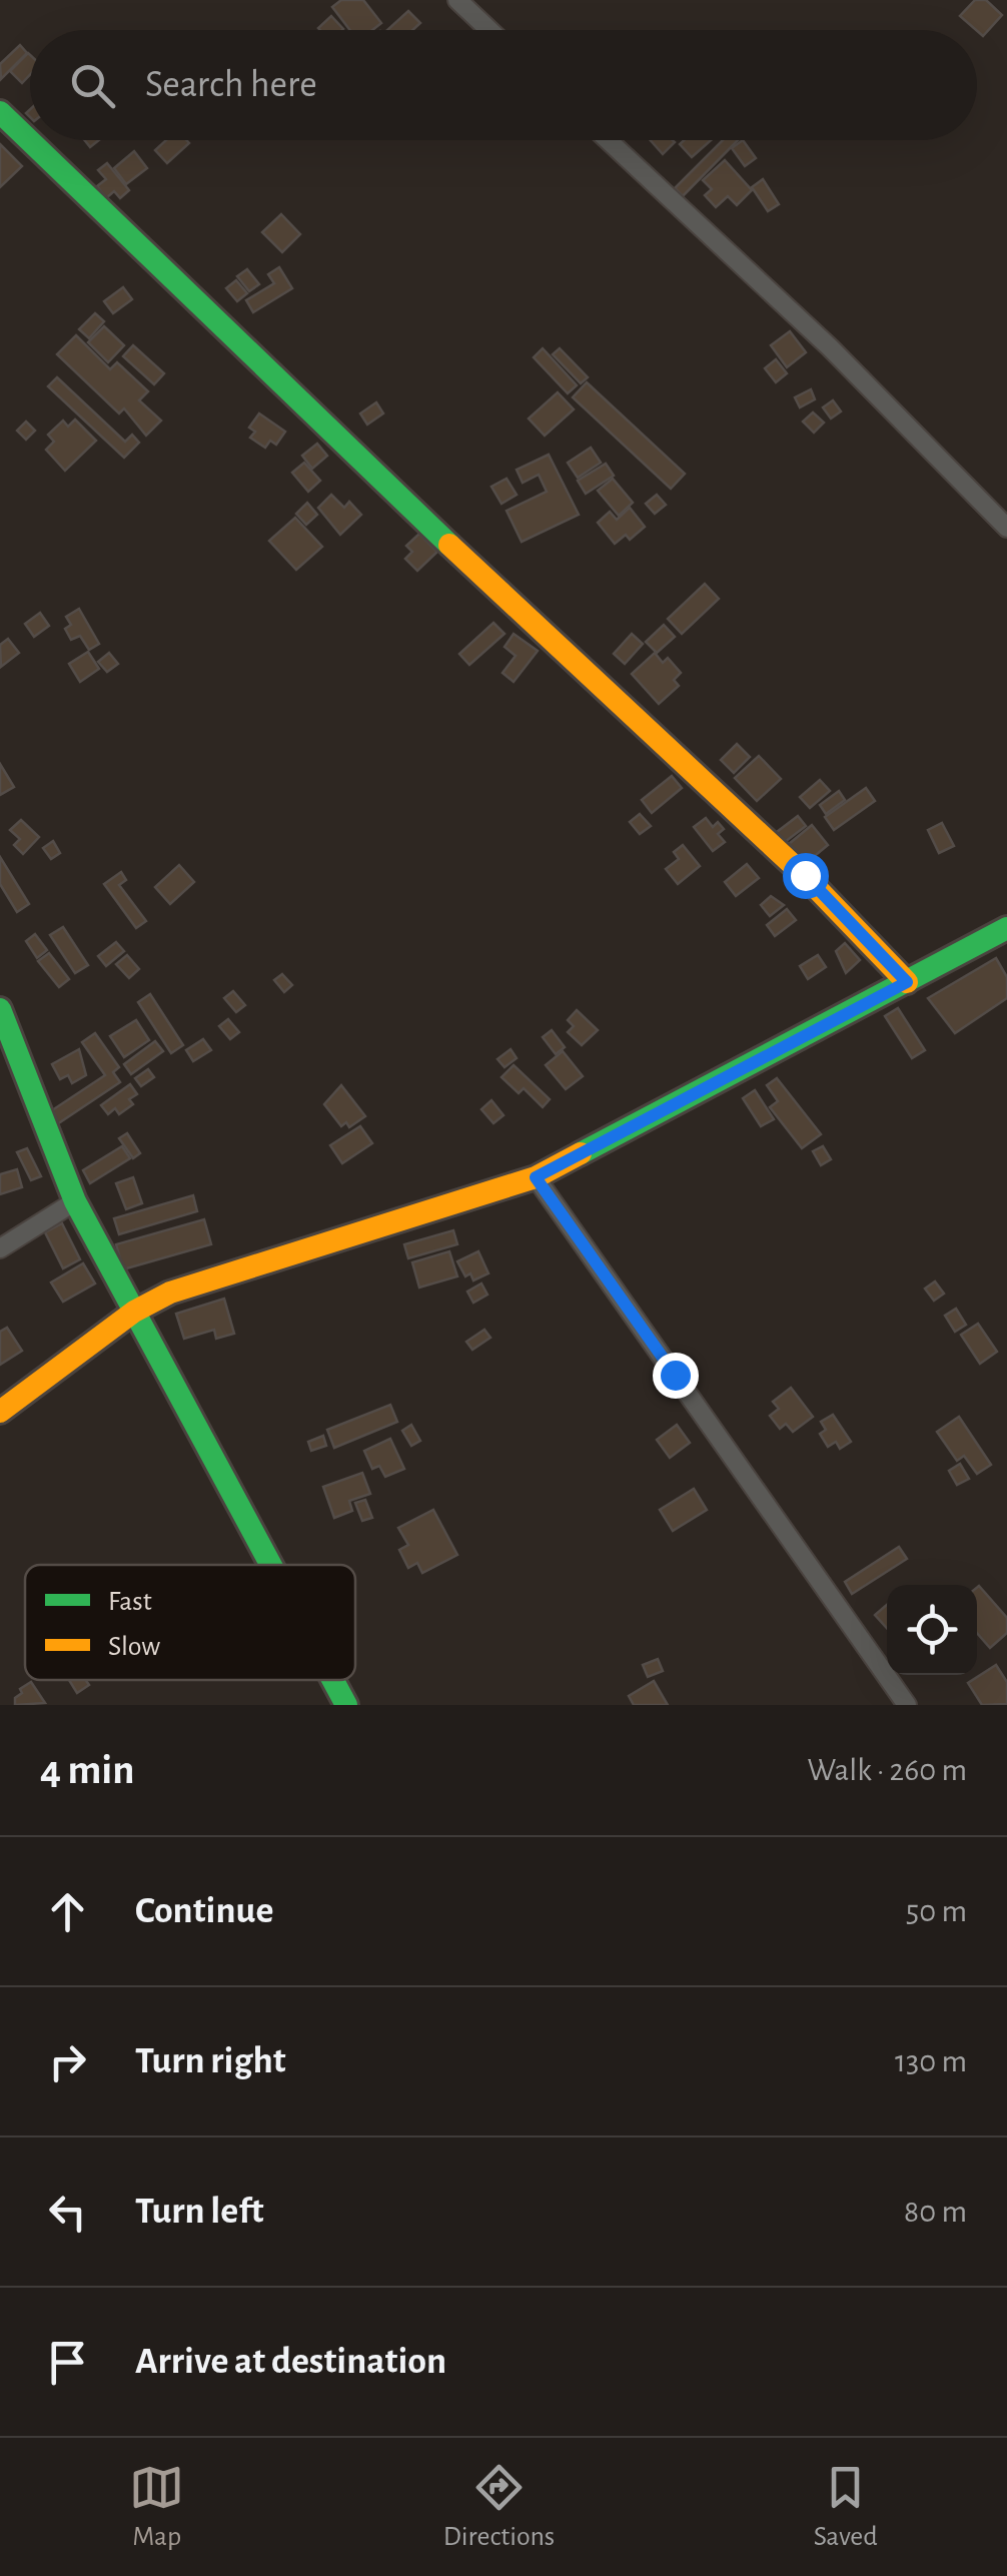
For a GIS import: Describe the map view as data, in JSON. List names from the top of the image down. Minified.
{"legend":["Fast","Slow"],"page":{"search":"Search here","heading":["4 min","Walk · 260 m"],"list":[["Continue","50 m"],["Turn right","130 m"],["Turn left","80 m"],"Arrive at destination"],"nav":["Map","Directions","Saved"]}}
